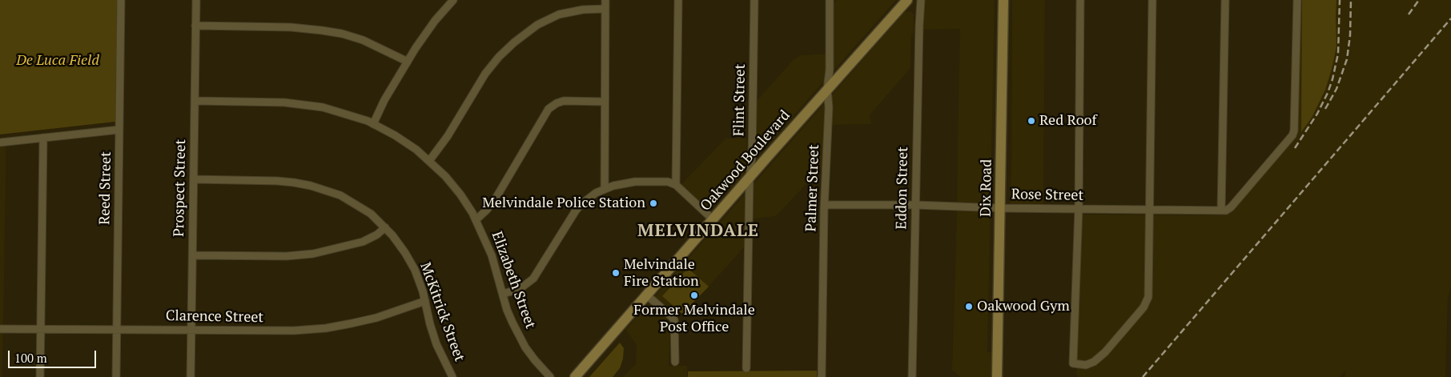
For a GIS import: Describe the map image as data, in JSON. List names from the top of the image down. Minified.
{"streets":{"main road":["Oakwood Boulevard","Dix Road"],"street":["Flint Street","Reed Street","Prospect Street","Palmer Street","Eddon Street","Rose Street","Elizabeth Street","McKitrick Street","Clarence Street"]},"crossings":[["Flint Street","Oakwood Boulevard"],["Oakwood Boulevard","Palmer Street"],["Reed Street","Clarence Street"],["Prospect Street","Elizabeth Street"],["Prospect Street","McKitrick Street"],["Prospect Street","Clarence Street"],["Palmer Street","Rose Street"],["Eddon Street","Rose Street"],["Dix Road","Rose Street"],["McKitrick Street","Clarence Street"]],"districts":["MELVINDALE"],"parks":["De Luca Field"],"places":["Red Roof","Melvindale Police Station","Melvindale Fire Station","Former Melvindale Post Office","Oakwood Gym"],"scale_bar":"100 m"}
